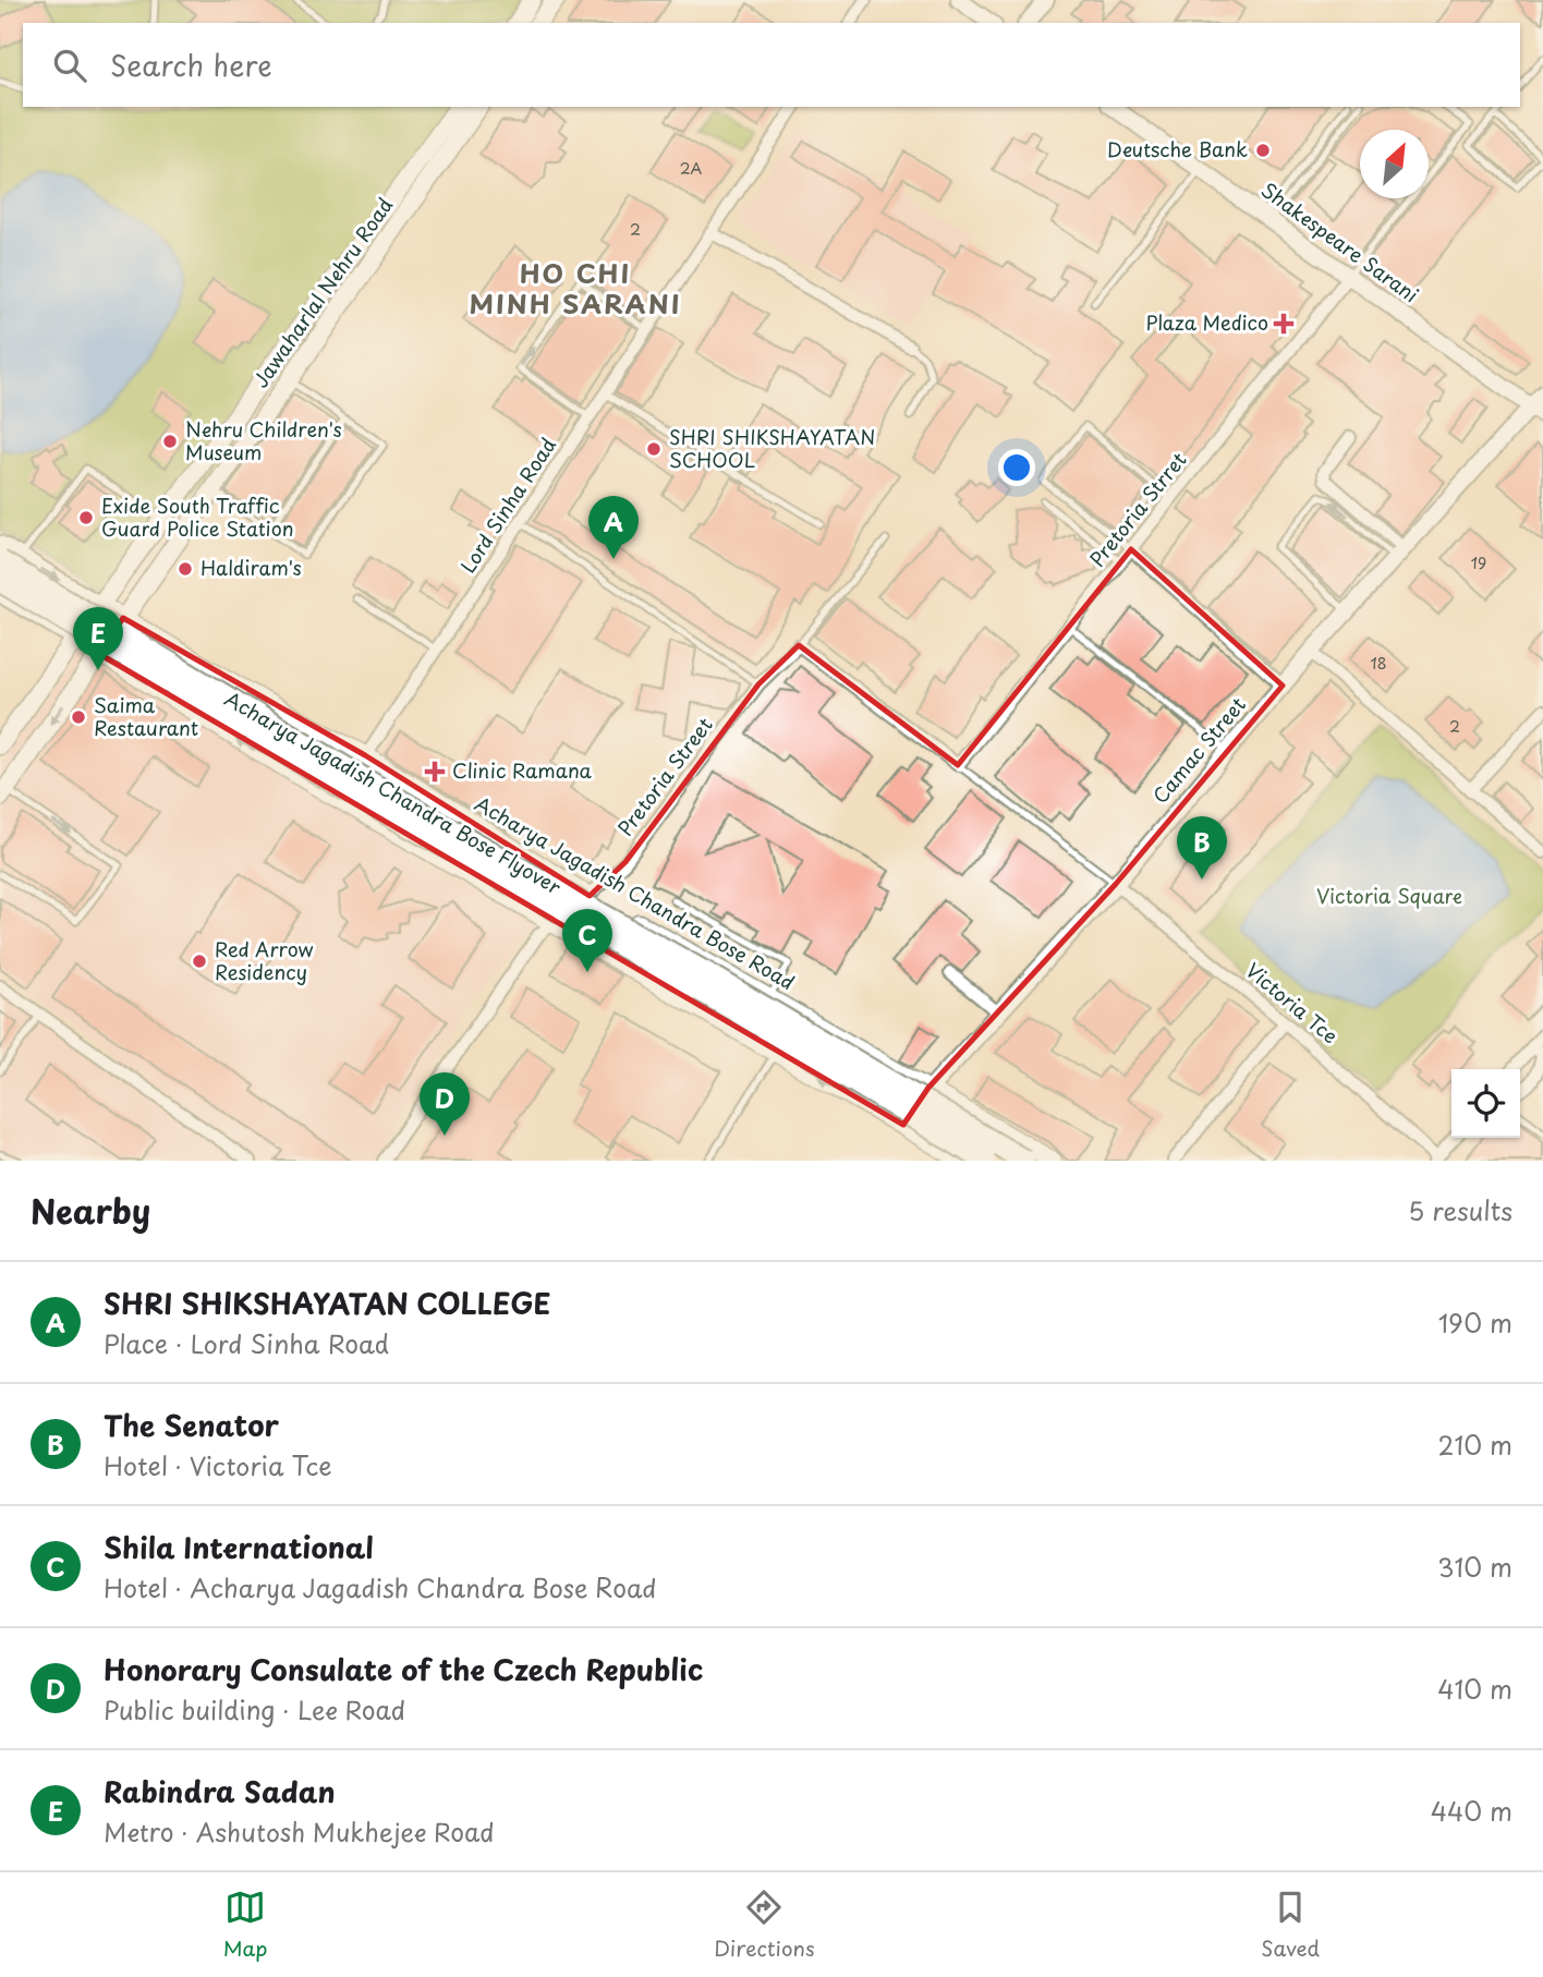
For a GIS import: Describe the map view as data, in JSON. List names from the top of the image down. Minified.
{"streets":{"highway":["Acharya Jagadish Chandra Bose Flyover"],"main road":["Shakespeare Sarani","Jawaharlal Nehru Road","Camac Street","Acharya Jagadish Chandra Bose Road"],"street":["Lord Sinha Road","Pretoria Strret","Pretoria Street","Victoria Tce"]},"crossings":[["Shakespeare Sarani","Pretoria Strret"],["Shakespeare Sarani","Camac Street"],["Jawaharlal Nehru Road","Acharya Jagadish Chandra Bose Road"],["Lord Sinha Road","Acharya Jagadish Chandra Bose Road"],["Camac Street","Acharya Jagadish Chandra Bose Road"],["Camac Street","Victoria Tce"],["Pretoria Street","Acharya Jagadish Chandra Bose Road"],["Acharya Jagadish Chandra Bose Flyover","Acharya Jagadish Chandra Bose Road"]],"districts":["HO CHI MINH SARANI"],"parks":["Victoria Square"],"places":{"other":["Deutsche Bank","Nehru Children's Museum","SHRI SHIKSHAYATAN SCHOOL","Exide South Traffic Guard Police Station","Haldiram's","Saima Restaurant","Red Arrow Residency"],"health":["Plaza Medico","Clinic Ramana"]},"house_numbers":["2A","2","19","18","2"],"north":"top right","page":{"search":"Search here","pins":["A","E","B","C","D"],"heading":["Nearby","5 results"],"list":[{"mark":"A","name":"SHRI SHIKSHAYATAN COLLEGE","note":"Place · Lord Sinha Road","value":"190 m"},{"mark":"B","name":"The Senator","note":"Hotel · Victoria Tce","value":"210 m"},{"mark":"C","name":"Shila International","note":"Hotel · Acharya Jagadish Chandra Bose Road","value":"310 m"},{"mark":"D","name":"Honorary Consulate of the Czech Republic","note":"Public building · Lee Road","value":"410 m"},{"mark":"E","name":"Rabindra Sadan","note":"Metro · Ashutosh Mukhejee Road","value":"440 m"}],"nav":["Map","Directions","Saved"]}}
